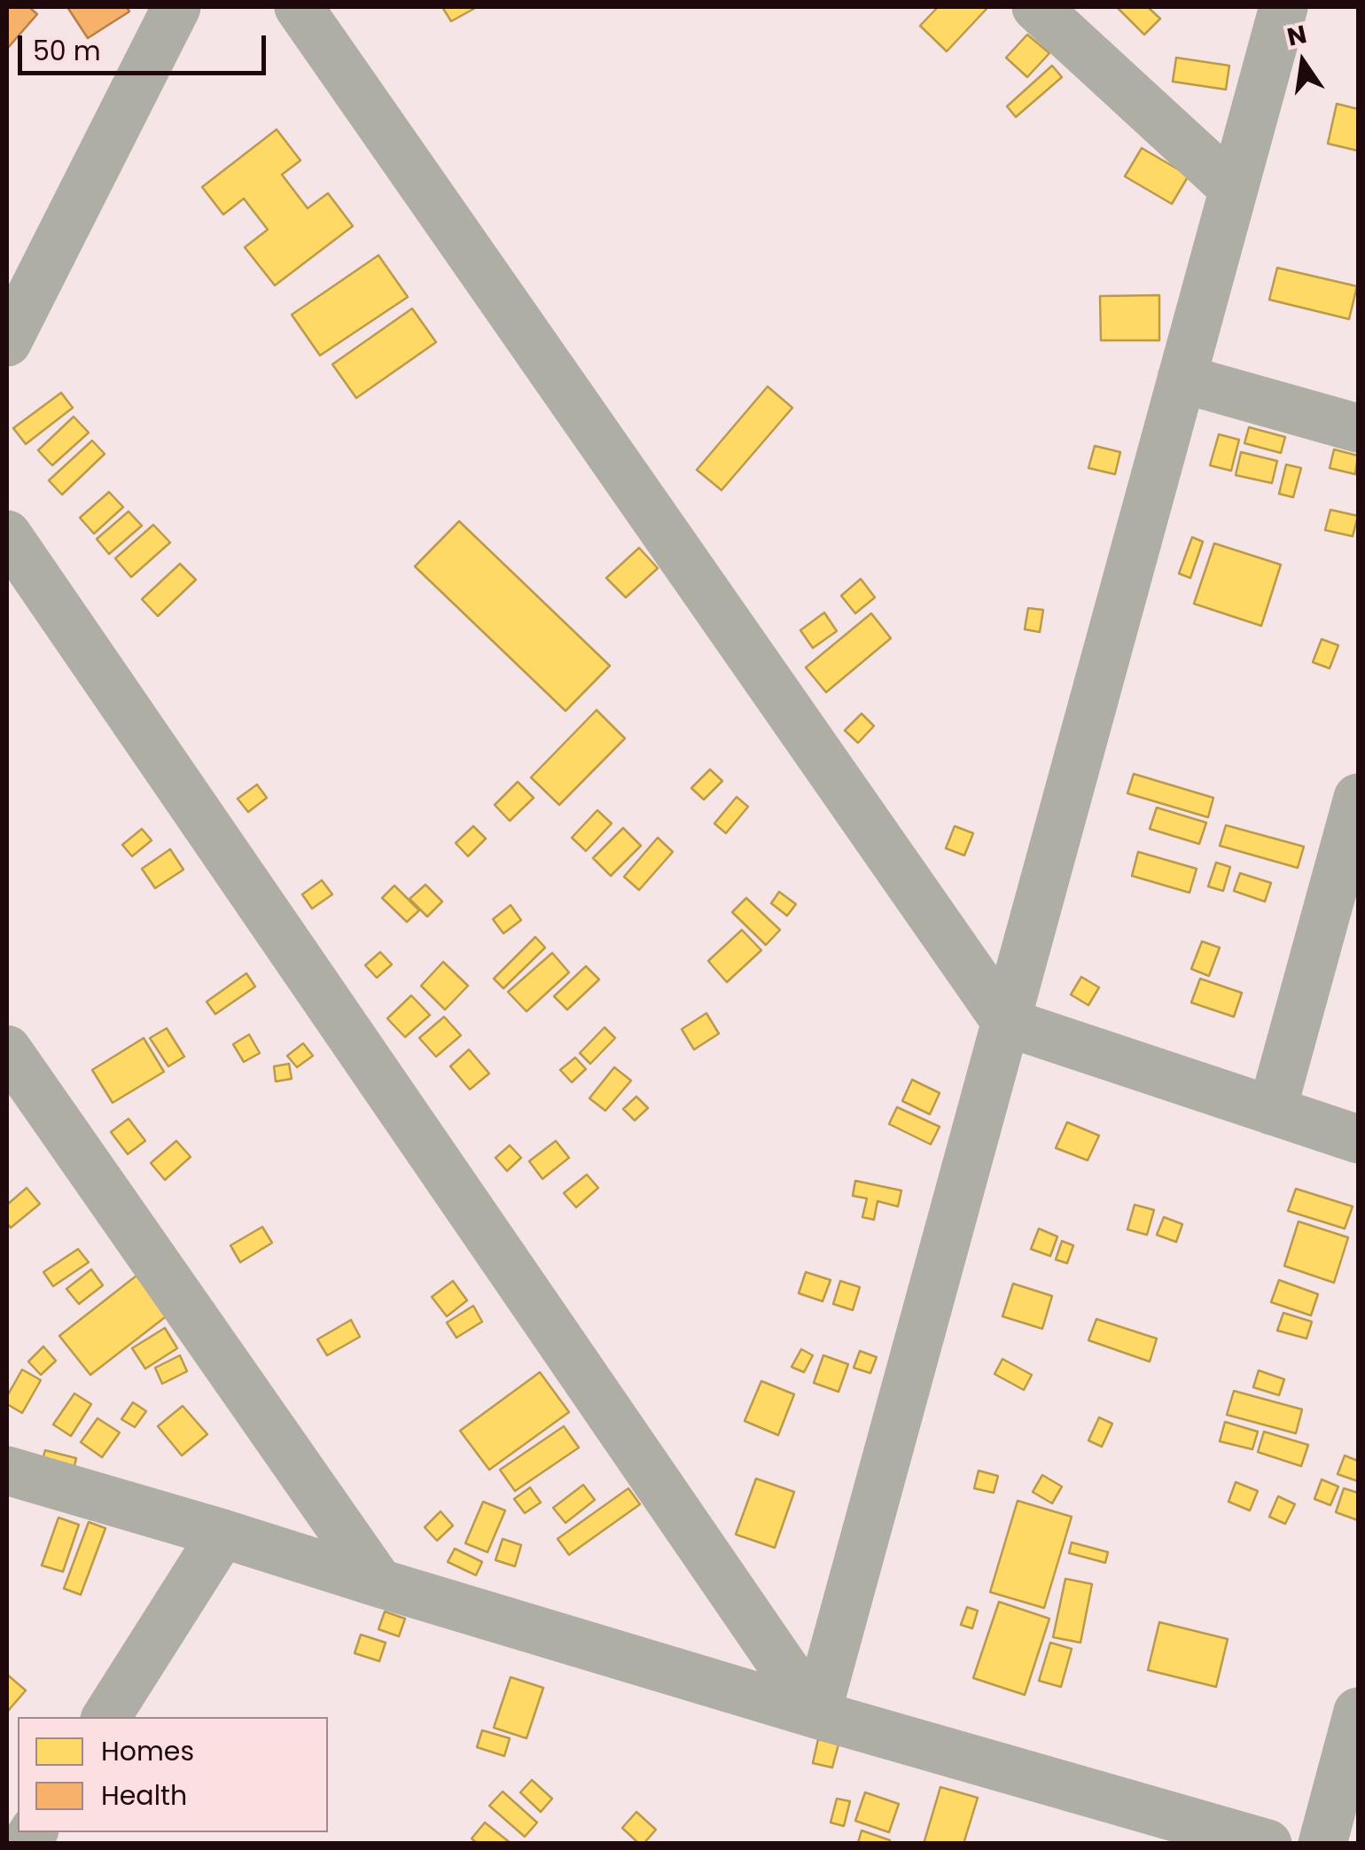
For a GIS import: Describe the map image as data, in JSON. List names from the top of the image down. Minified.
{"legend":["Homes","Health"],"scale_bar":"50 m","north":"top"}
